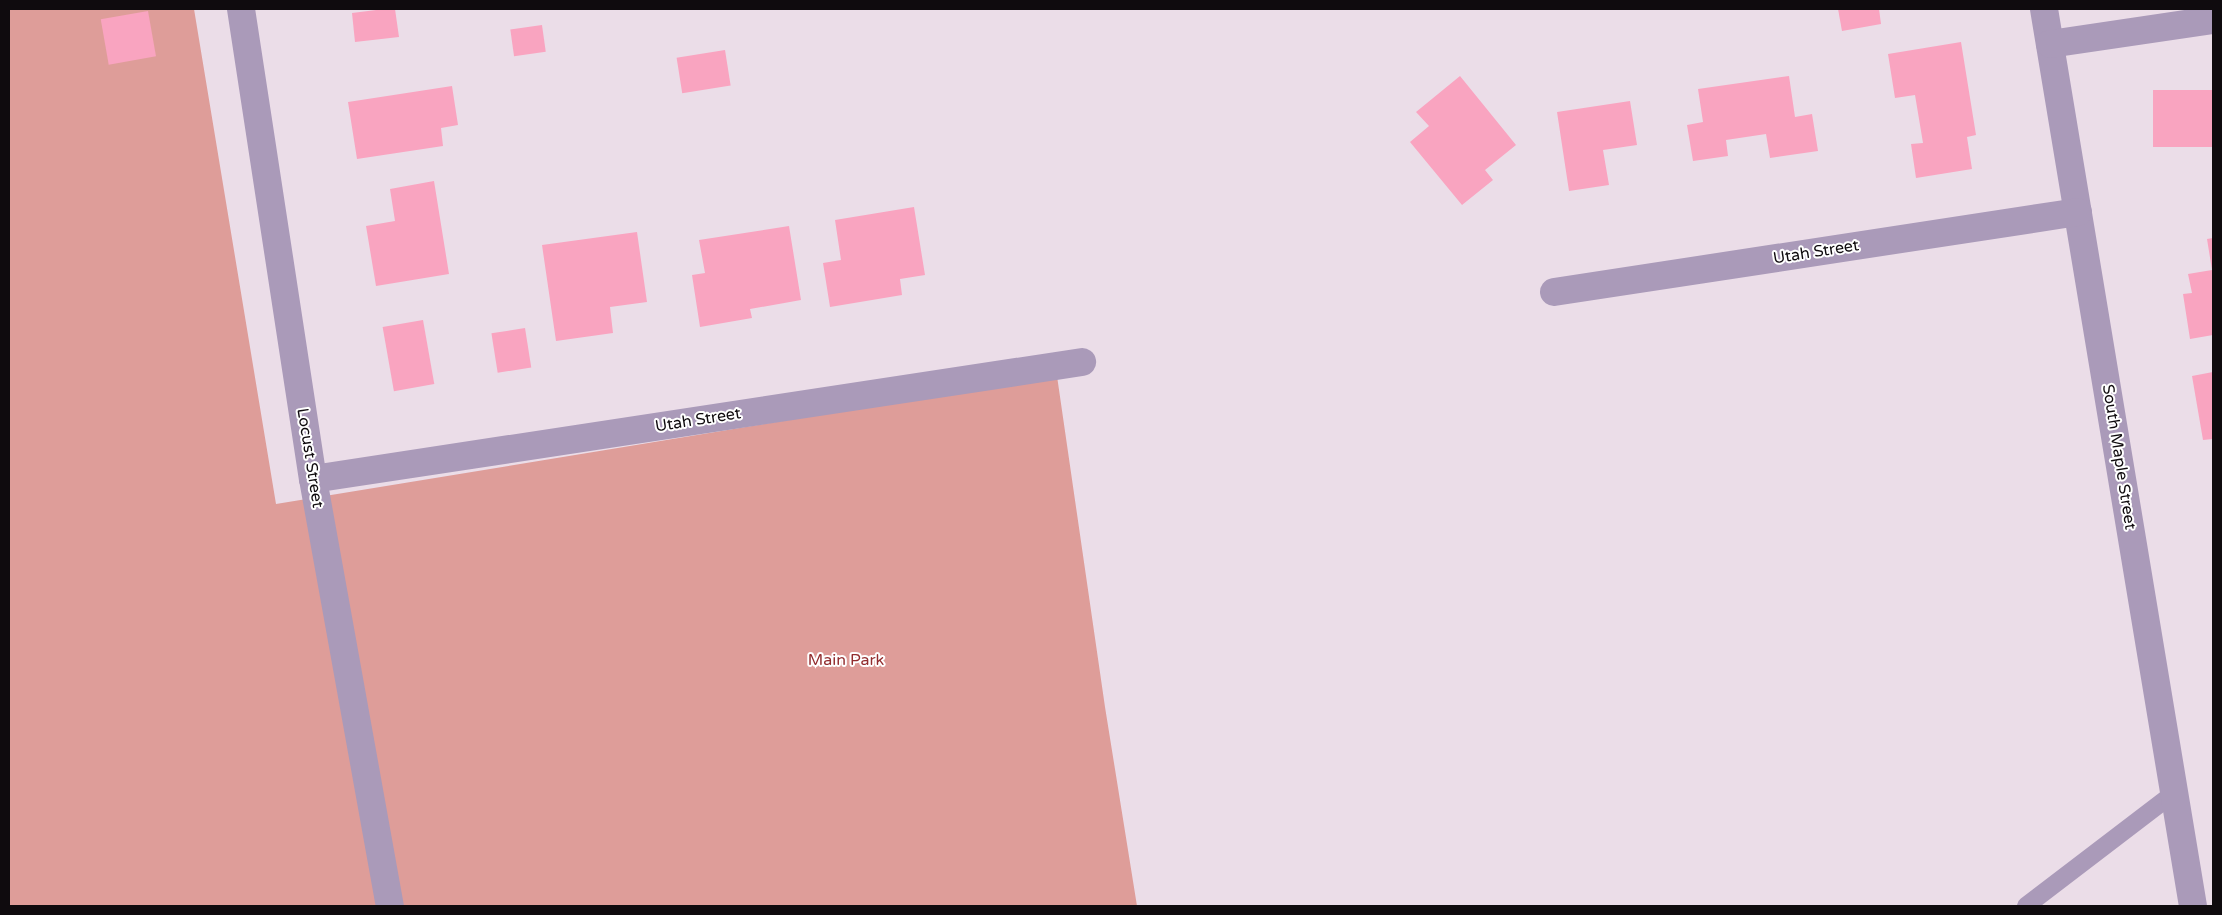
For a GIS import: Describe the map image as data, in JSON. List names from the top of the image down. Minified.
{"streets":{"street":["Utah Street","South Maple Street","Locust Street"]},"crossings":[["Utah Street","South Maple Street"],["Utah Street","Locust Street"]],"parks":["Main Park"]}
